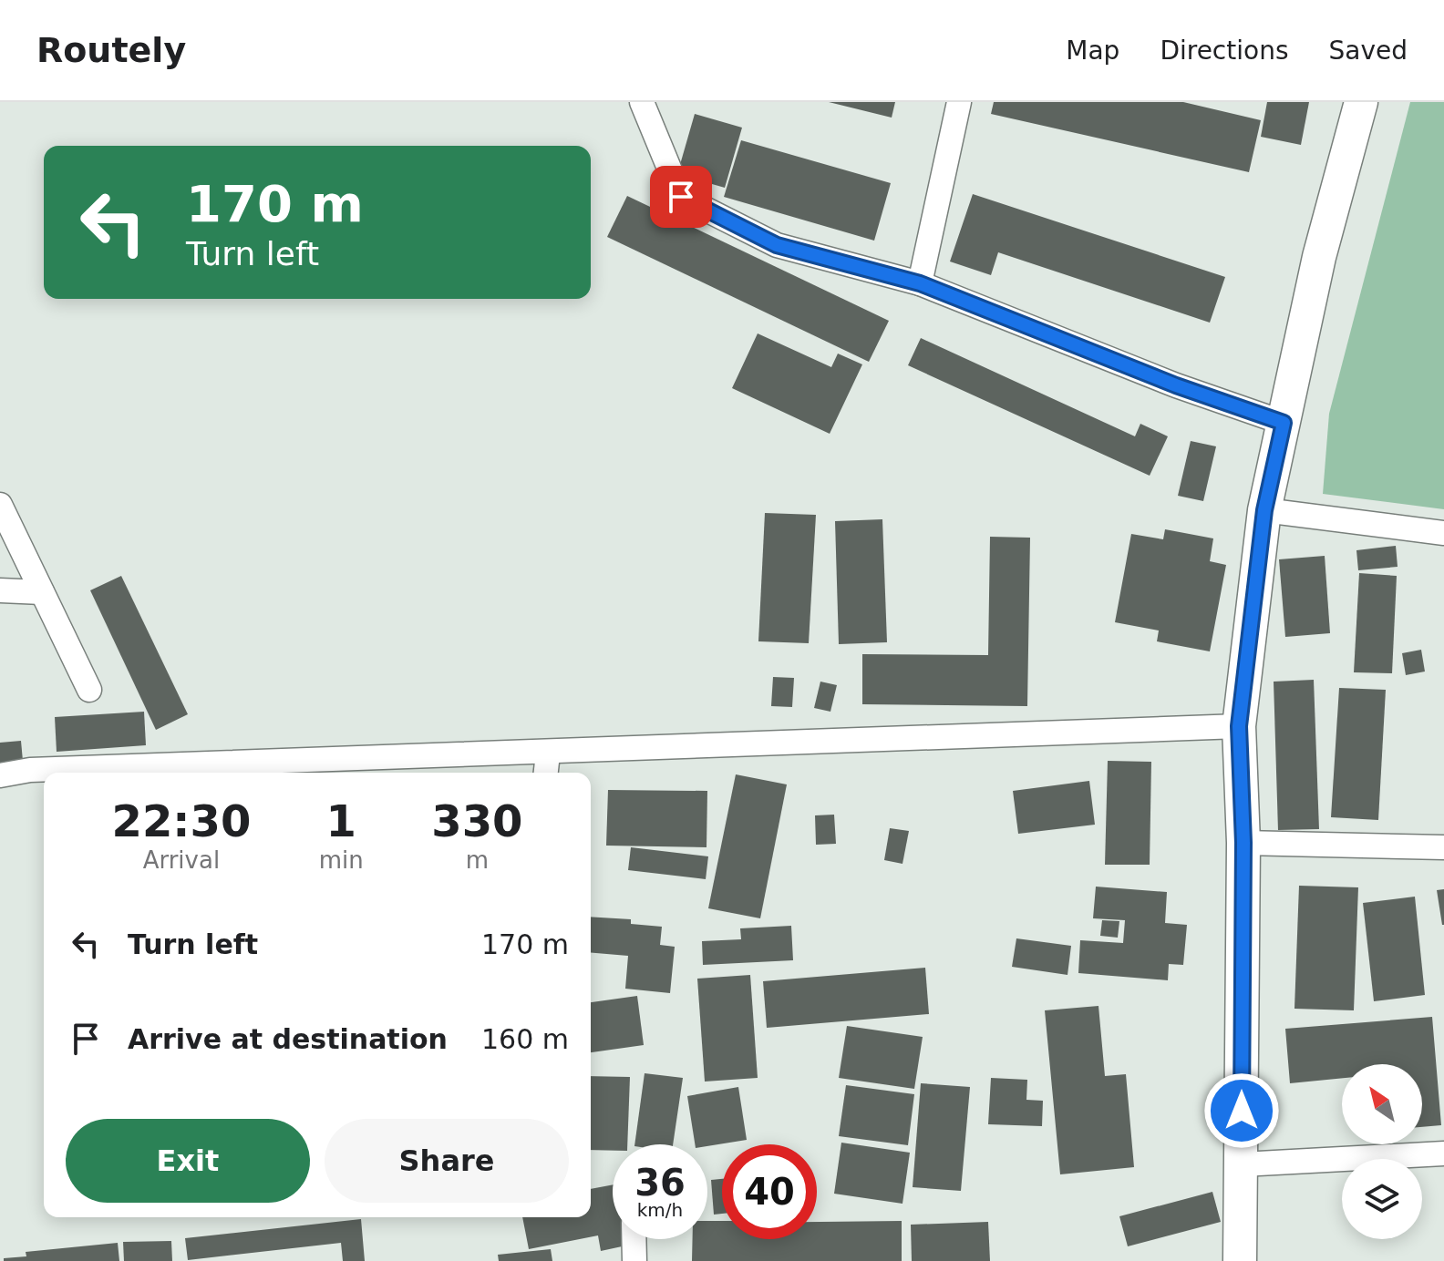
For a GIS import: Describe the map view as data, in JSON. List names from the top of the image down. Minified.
{"north":"top left","page":{"header":"Routely","nav":["Map","Directions","Saved"],"turn":["170 m","Turn left"],"eta":["22:30","Arrival","1","min","330","m"],"list":[{"name":"Turn left","value":"170 m"},{"name":"Arrive at destination","value":"160 m"}],"buttons":["Exit","Share"],"speed":"36 km/h","limit":"40"}}
